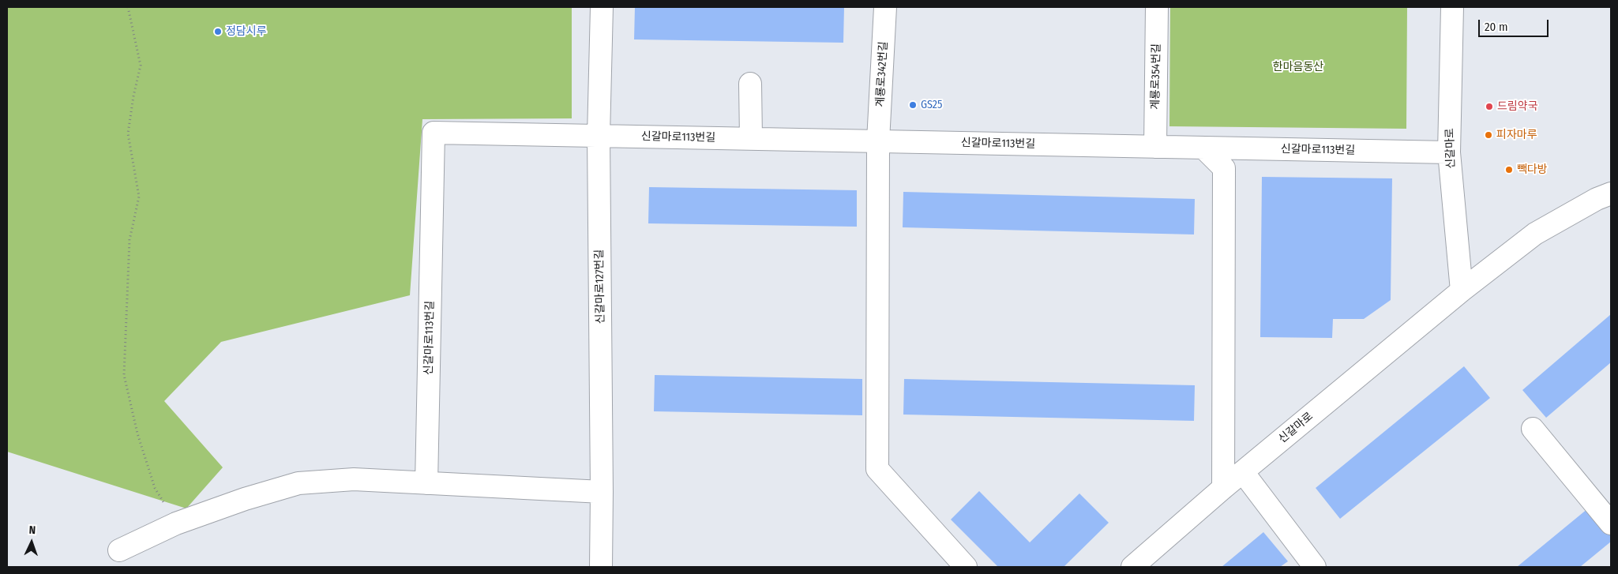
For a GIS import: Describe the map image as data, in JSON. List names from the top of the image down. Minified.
{"streets":{"street":["계룡로342번길","계룡로354번길","신갈마로113번길","신갈마로","신갈마로127번길"]},"crossings":[["계룡로342번길","신갈마로113번길"],["계룡로354번길","신갈마로113번길"],["신갈마로113번길","신갈마로"],["신갈마로113번길","신갈마로127번길"]],"parks":["한마음동산"],"places":["정담시루","GS25","드림약국","피자마루","빽다방"],"scale_bar":"20 m","north":"top"}
